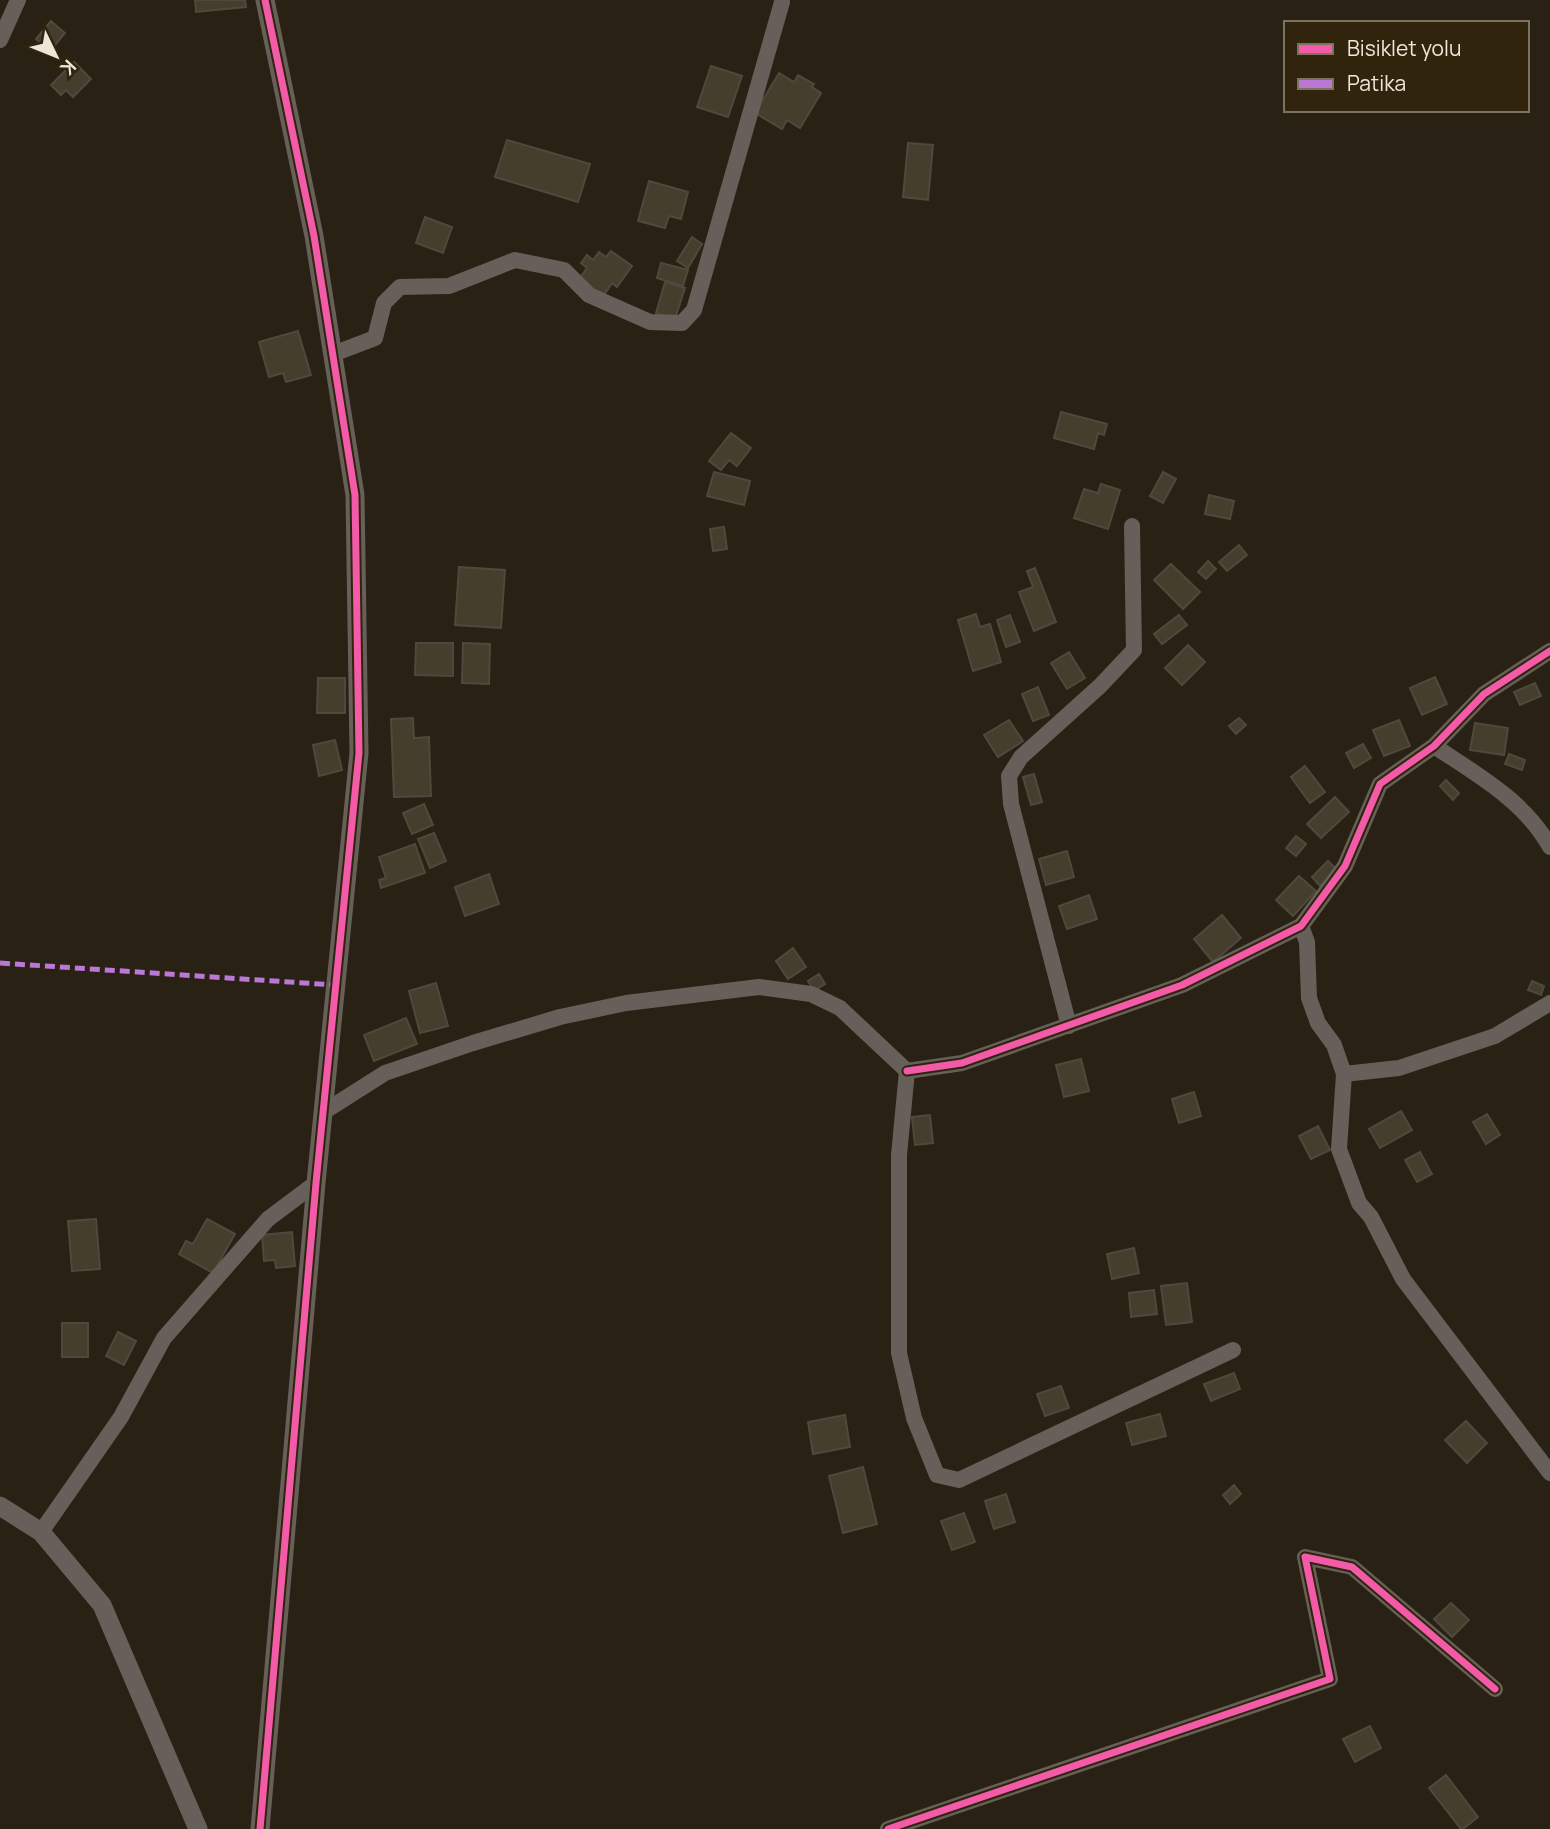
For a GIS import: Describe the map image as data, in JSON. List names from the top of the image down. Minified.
{"legend":["Bisiklet yolu","Patika"],"north":"bottom right"}
